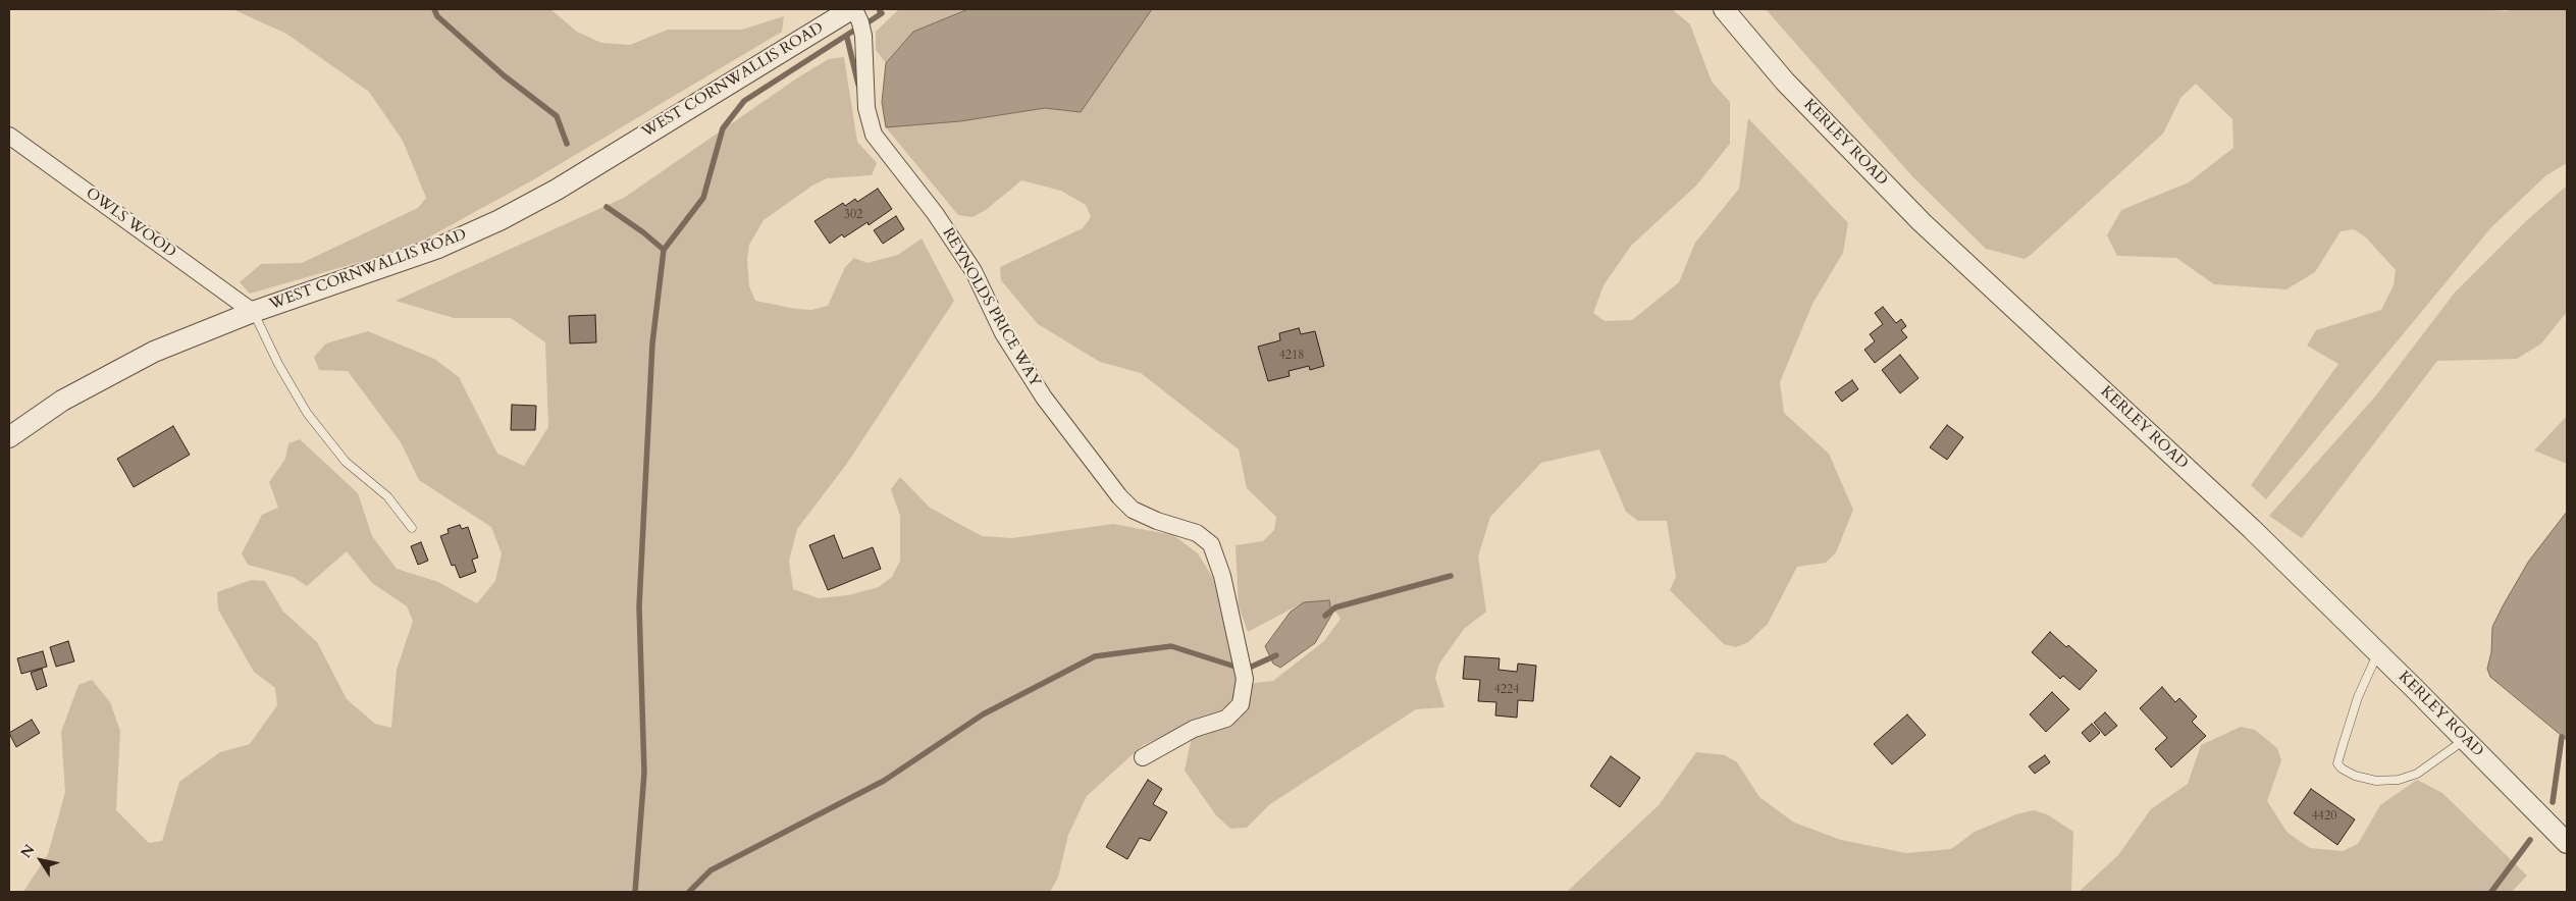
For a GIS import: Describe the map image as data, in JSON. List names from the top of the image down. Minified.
{"streets":{"street":["WEST CORNWALLIS ROAD","KERLEY ROAD","OWLS WOOD","REYNOLDS PRICE WAY"]},"crossings":[["WEST CORNWALLIS ROAD","OWLS WOOD"],["WEST CORNWALLIS ROAD","REYNOLDS PRICE WAY"]],"house_numbers":["302","4218","4224","4420"],"north":"top left"}
